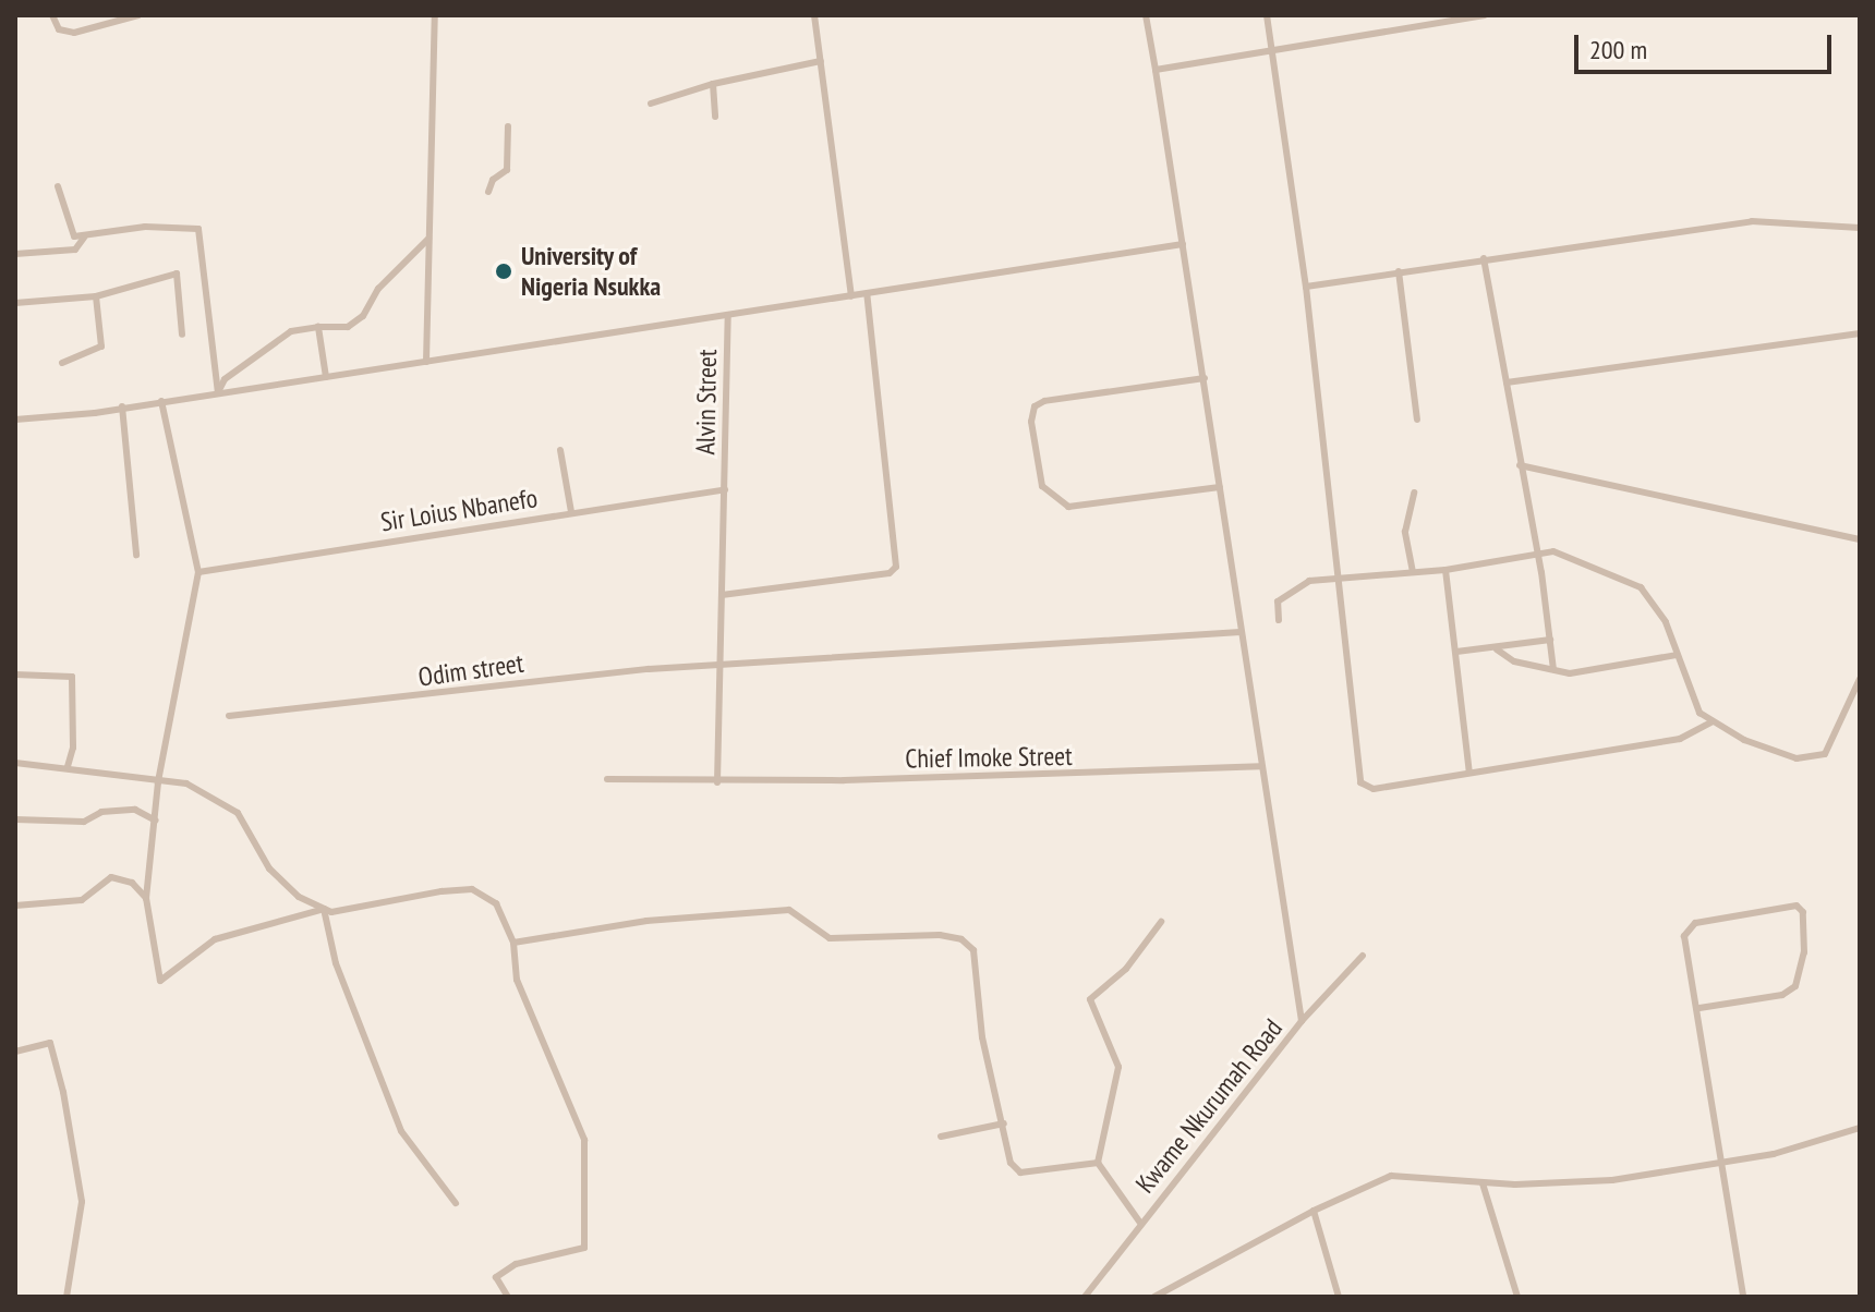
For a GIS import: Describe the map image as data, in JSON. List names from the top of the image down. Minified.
{"streets":{"street":["Alvin Street","Sir Loius Nbanefo","Odim street","Chief Imoke Street","Kwame Nkurumah Road"]},"crossings":[["Alvin Street","Sir Loius Nbanefo"],["Alvin Street","Odim street"],["Alvin Street","Chief Imoke Street"],["Odim street","Kwame Nkurumah Road"],["Chief Imoke Street","Kwame Nkurumah Road"]],"places":["University of Nigeria Nsukka"],"scale_bar":"200 m"}
